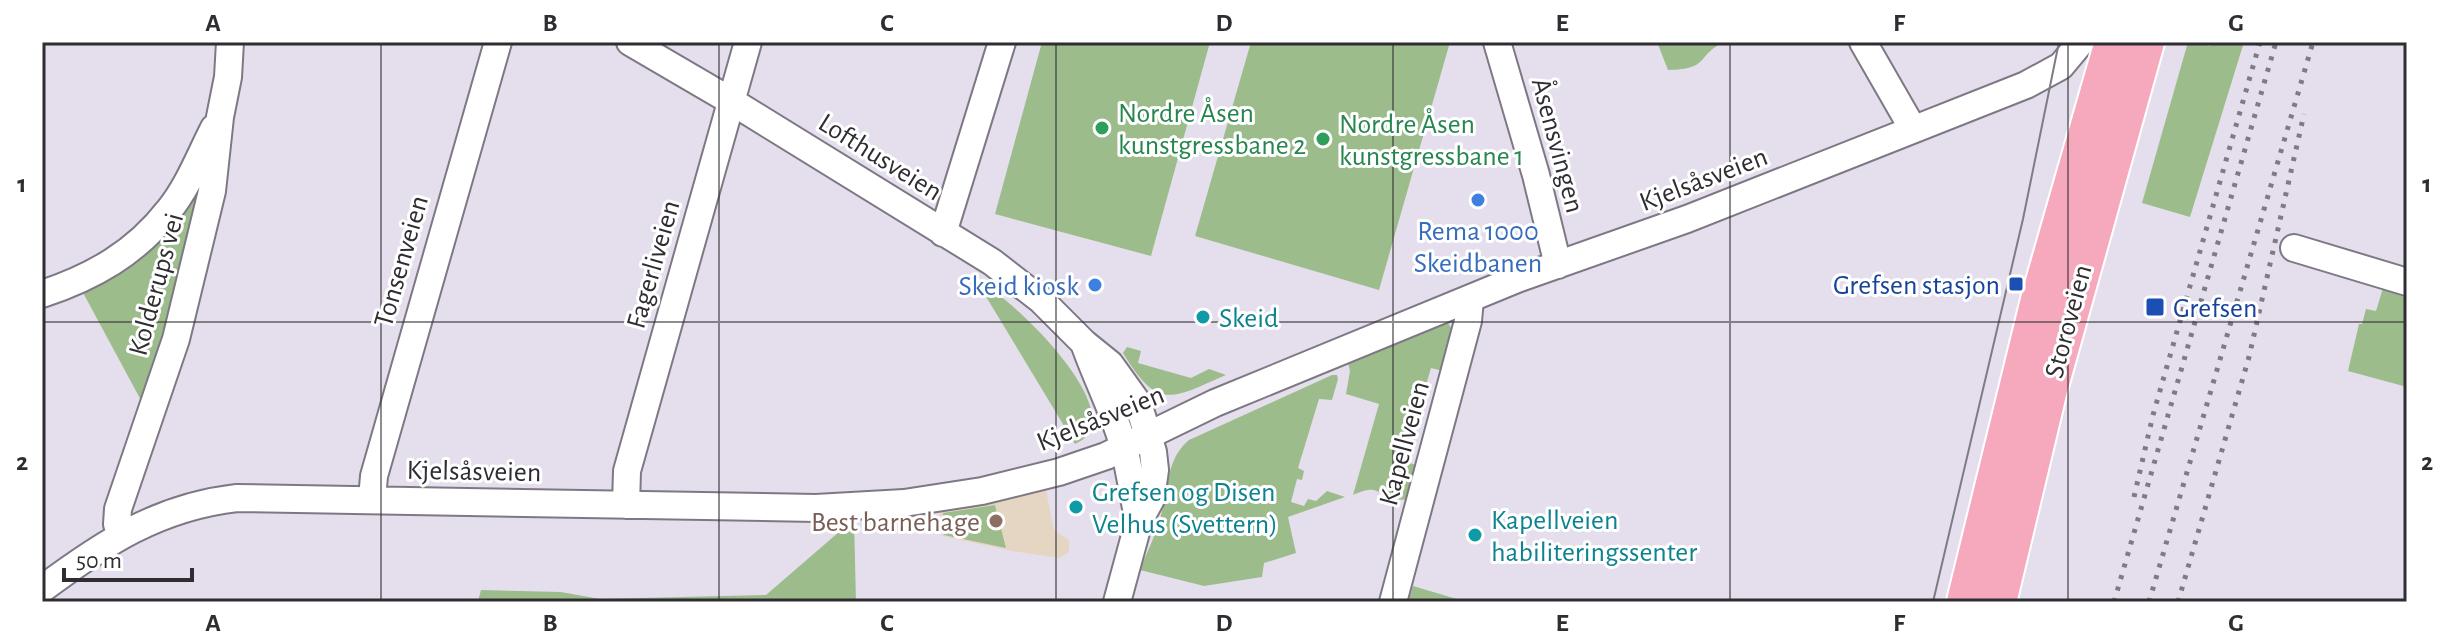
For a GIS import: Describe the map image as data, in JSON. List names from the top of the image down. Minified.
{"streets":{"highway":["Storoveien"],"street":["Åsensvingen","Lofthusveien","Kjelsåsveien","Tonsenveien","Fagerliveien","Kolderups vei","Kapellveien"]},"crossings":[["Åsensvingen","Kjelsåsveien"],["Lofthusveien","Kjelsåsveien"],["Lofthusveien","Fagerliveien"],["Kjelsåsveien","Tonsenveien"],["Kjelsåsveien","Fagerliveien"],["Kjelsåsveien","Kolderups vei"],["Kjelsåsveien","Kapellveien"]],"places":{"other":["Nordre Åsen kunstgressbane 2","Nordre Åsen kunstgressbane 1","Rema 1000 Skeidbanen","Skeid kiosk","Skeid","Grefsen og Disen Velhus (Svettern)","Best barnehage","Kapellveien habiliteringssenter"],"transit":["Grefsen stasjon","Grefsen"]},"scale_bar":"50 m","grid":{"columns":["A","B","C","D","E","F","G"],"rows":["1","2"]}}
